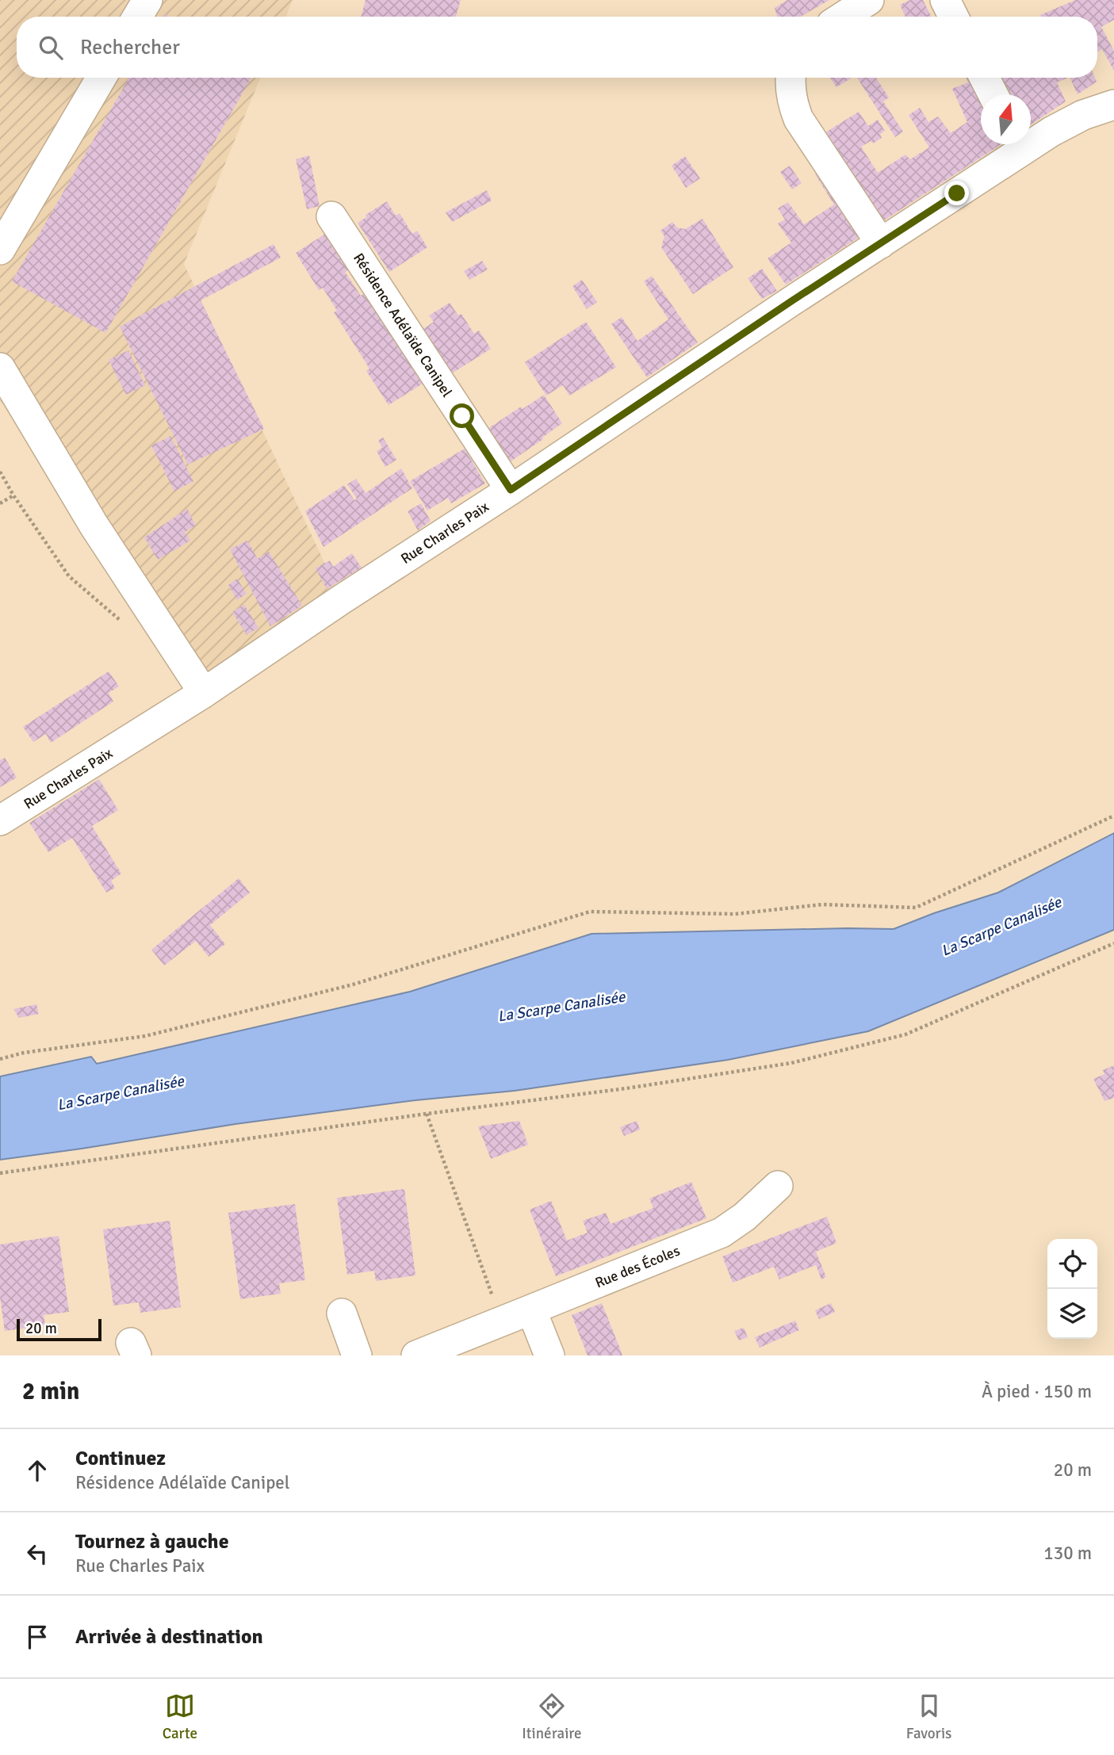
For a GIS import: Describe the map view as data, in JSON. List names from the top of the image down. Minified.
{"streets":{"street":["Résidence Adélaïde Canipel","Rue Charles Paix","Rue des Écoles"]},"crossings":[["Résidence Adélaïde Canipel","Rue Charles Paix"]],"water":["La Scarpe Canalisée"],"scale_bar":"20 m","north":"top","page":{"search":"Rechercher","scale":"20 m","heading":["2 min","À pied · 150 m"],"list":[["Continuez","Résidence Adélaïde Canipel","20 m"],["Tournez à gauche","Rue Charles Paix","130 m"],"Arrivée à destination"],"nav":["Carte","Itinéraire","Favoris"]}}
